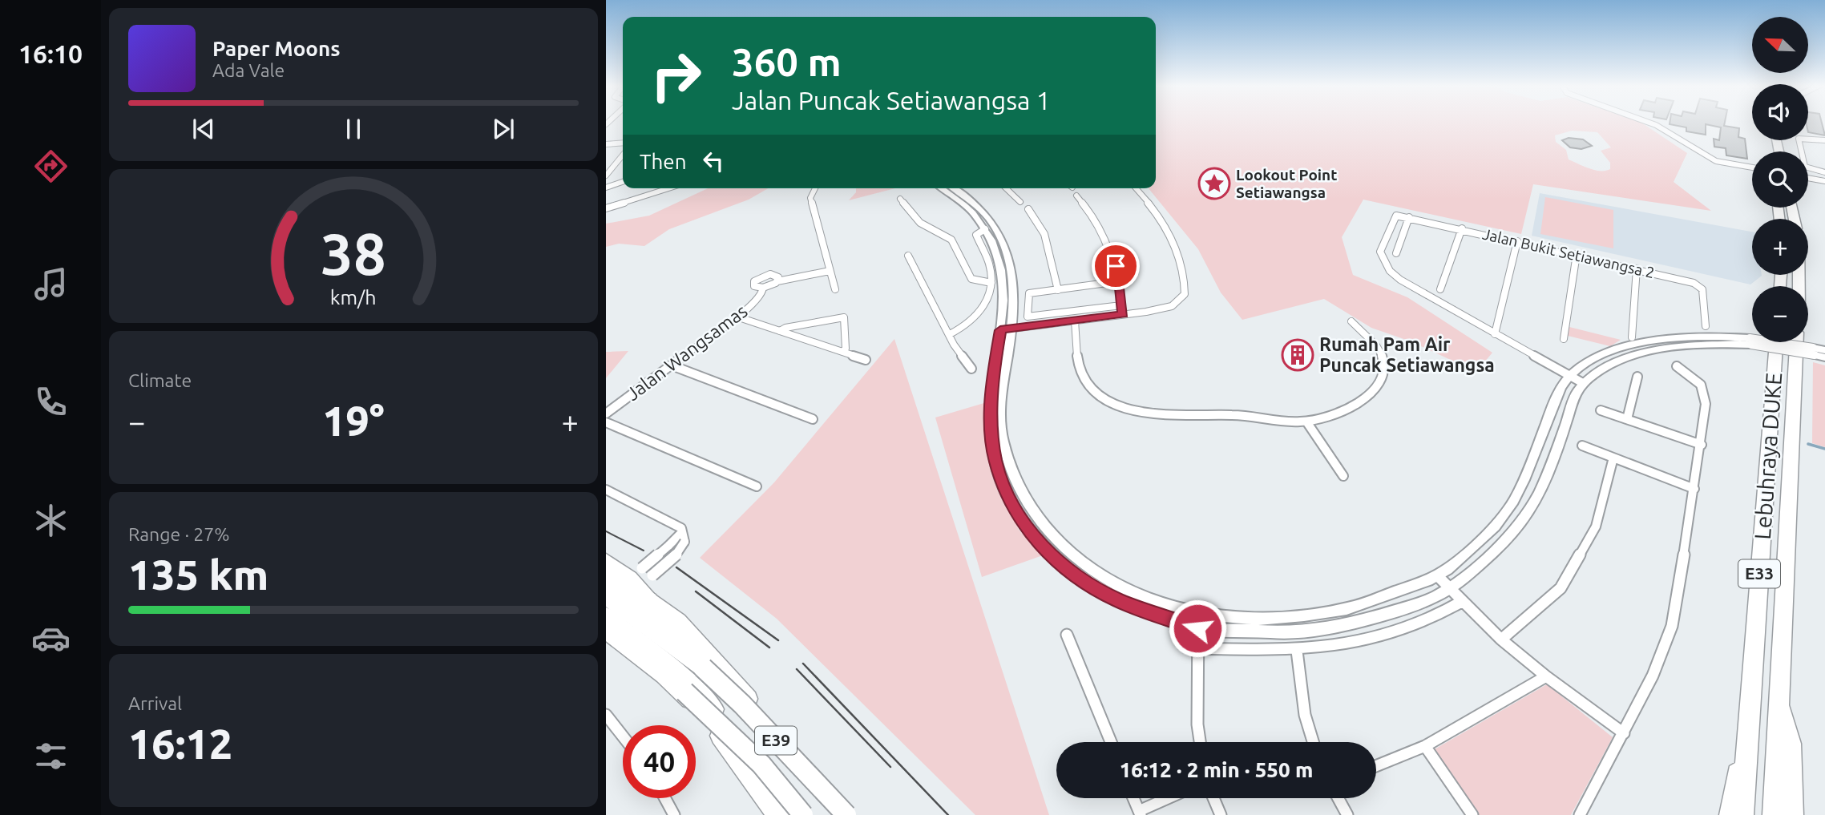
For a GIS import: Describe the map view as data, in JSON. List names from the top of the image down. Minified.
{"streets":{"highway":["Lebuhraya DUKE","E33","E39"],"street":["Jalan Bukit Setiawangsa 2","Jalan Wangsamas"]},"places":{"place":["Lookout Point Setiawangsa"],"building":["Rumah Pam Air Puncak Setiawangsa"]},"north":"top left","page":{"tabs":"16:10","map_buttons":["+","−"],"turn":["360 m","Jalan Puncak Setiawangsa 1"],"song":["Paper Moons","Ada Vale"],"then":"Then","tile":["Climate",["Range · 27%","135 km"],["Arrival","16:12"]],"heat":["−","19°","+"],"limit":"40","trip":"16:12 · 2 min · 550 m","gauge":["38","km/h"]}}
